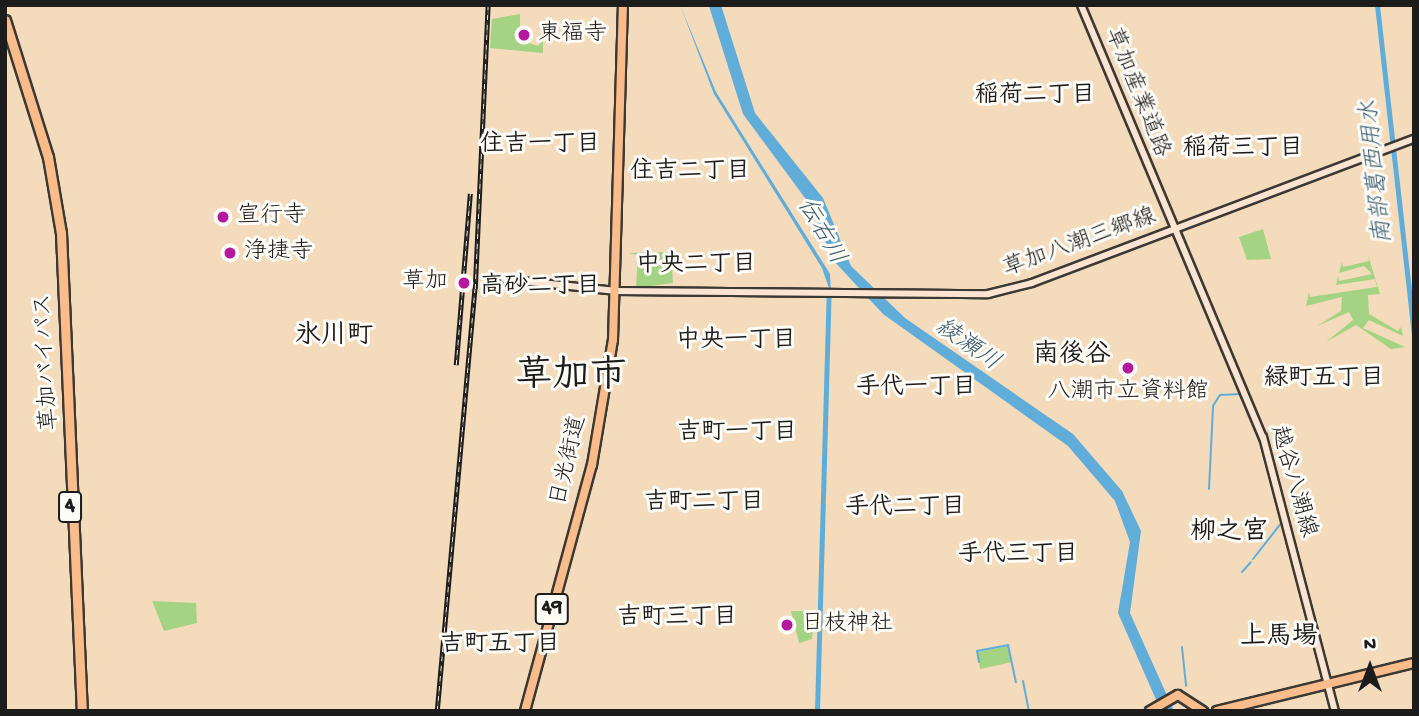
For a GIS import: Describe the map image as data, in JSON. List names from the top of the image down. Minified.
{"streets":{"highway":["草加バイパス","4"],"main road":["草加産業道路","草加八潮三郷線","日光街道","越谷八潮線","49"]},"crossings":[["草加産業道路","草加八潮三郷線"],["草加産業道路","越谷八潮線"],["草加八潮三郷線","日光街道"]],"districts":["稲荷二丁目","住吉一丁目","稲荷三丁目","住吉二丁目","中央二丁目","高砂二丁目","氷川町","中央一丁目","南後谷","草加市","緑町五丁目","手代一丁目","吉町一丁目","吉町二丁目","手代二丁目","柳之宮","手代三丁目","吉町三丁目","上馬場","吉町五丁目"],"water":["南部葛西用水","伝右川","綾瀬川"],"places":["東福寺","宣行寺","浄捷寺","草加","八潮市立資料館","日枝神社"],"north":"top"}
